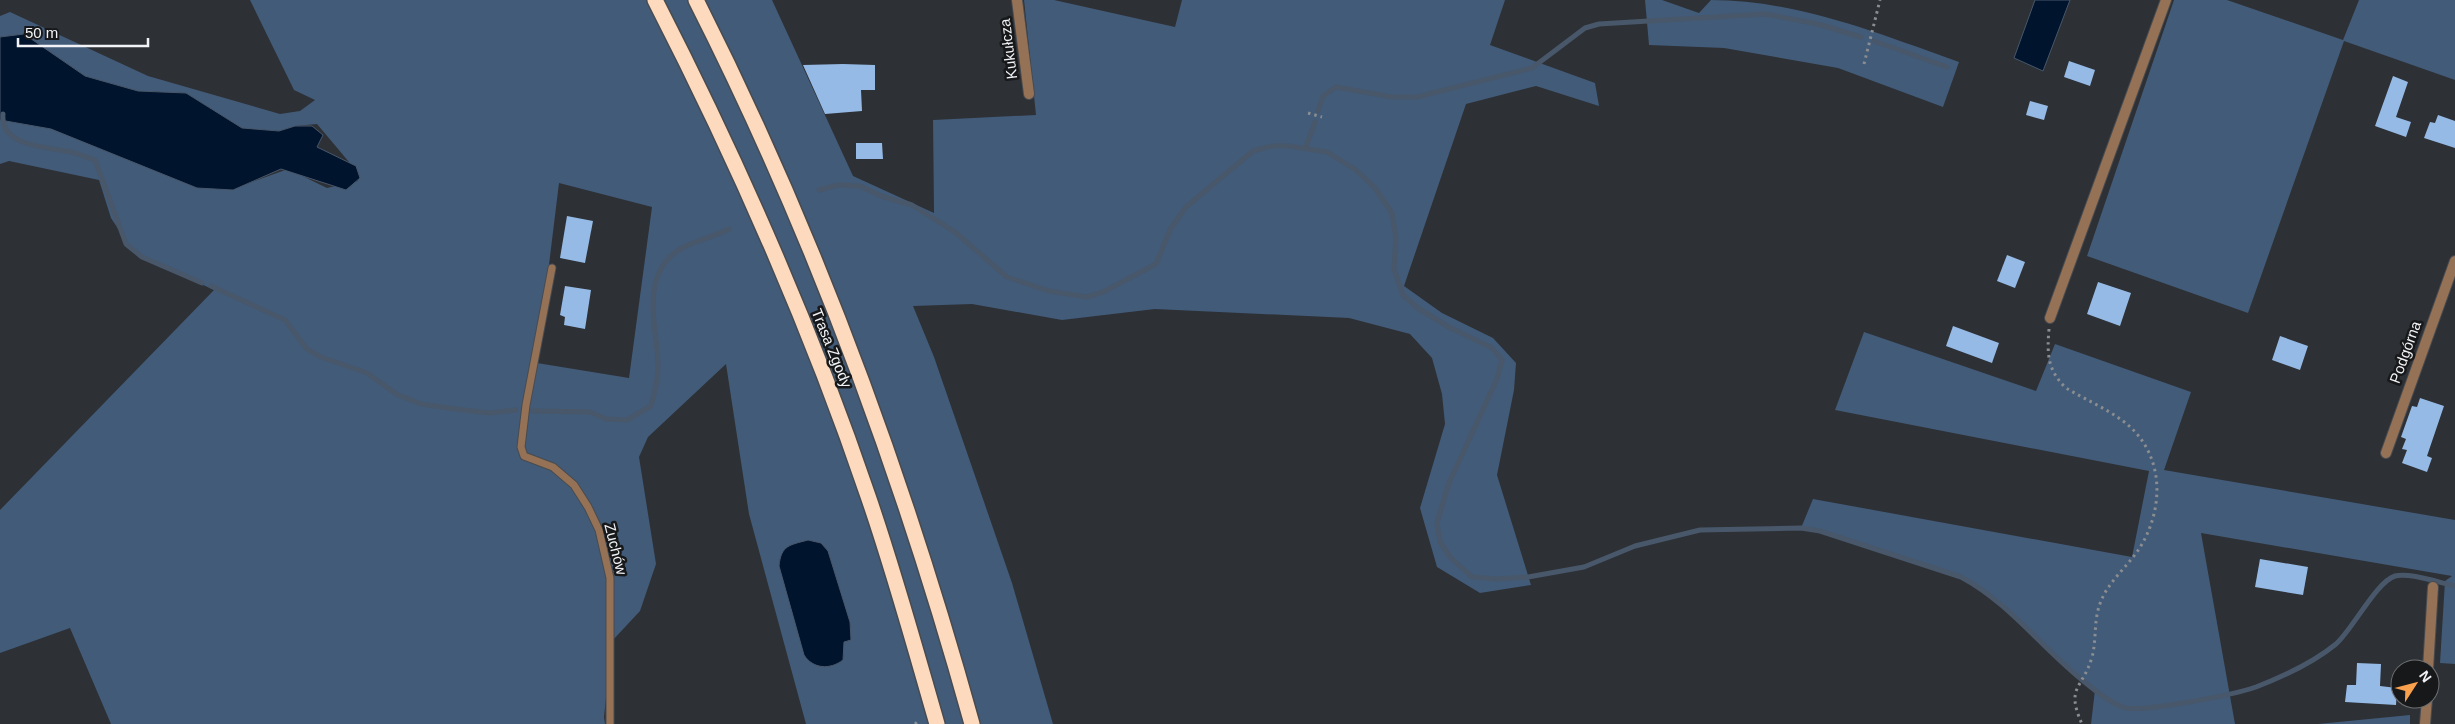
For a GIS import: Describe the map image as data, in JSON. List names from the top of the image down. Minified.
{"streets":{"highway":["Trasa Zgody"],"street":["Kukułcza","Podgórna"],"lane":["Zuchów"]},"scale_bar":"50 m","north":"top right"}
